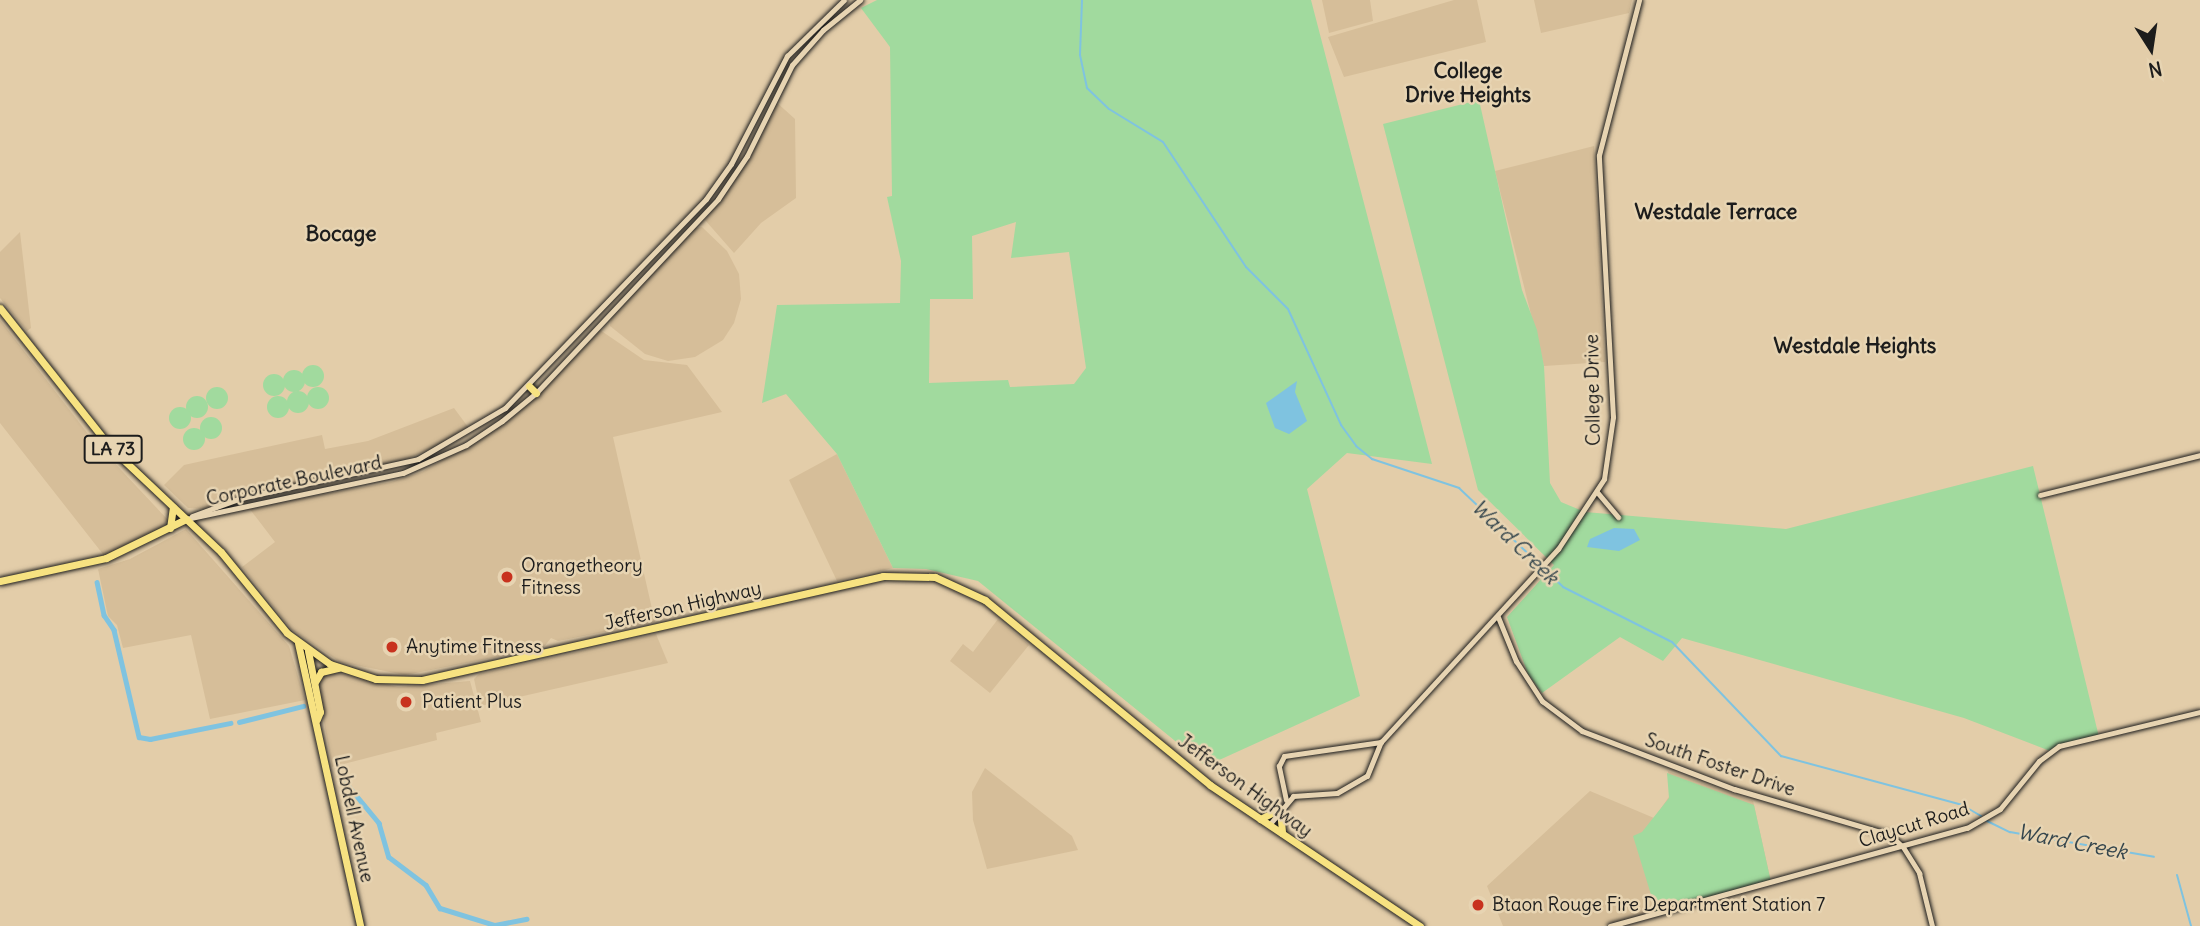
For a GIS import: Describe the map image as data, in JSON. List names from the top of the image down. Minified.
{"streets":{"main road":["LA 73","Jefferson Highway","Lobdell Avenue"],"street":["College Drive","Corporate Boulevard","South Foster Drive","Claycut Road"]},"crossings":[["College Drive","South Foster Drive"],["Corporate Boulevard","Jefferson Highway"],["Jefferson Highway","Lobdell Avenue"],["South Foster Drive","Claycut Road"]],"districts":["College Drive Heights","Westdale Terrace","Bocage","Westdale Heights"],"water":["Ward Creek"],"places":["Orangetheory Fitness","Anytime Fitness","Patient Plus","Btaon Rouge Fire Department Station 7"],"north":"bottom"}
